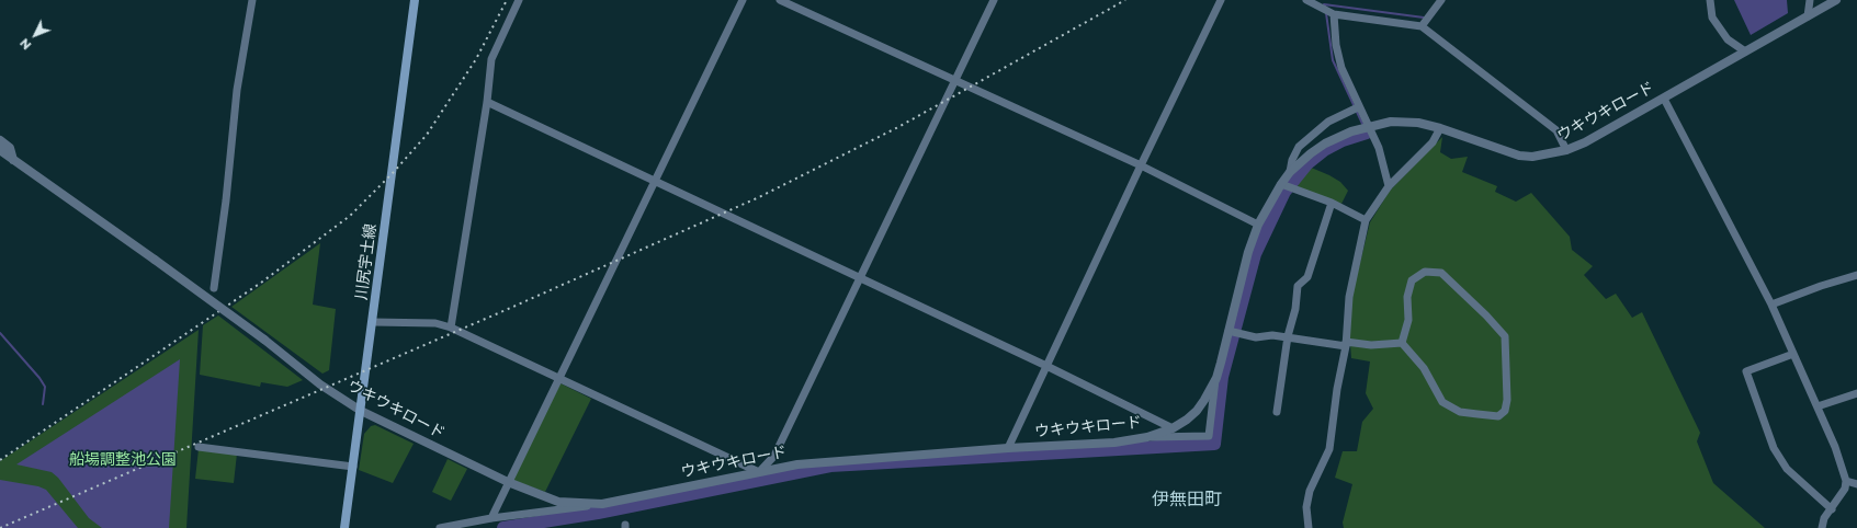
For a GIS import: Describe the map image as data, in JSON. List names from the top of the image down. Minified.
{"streets":{"main road":["川尻宇土線"],"street":["ウキウキロード"]},"crossings":[["ウキウキロード","川尻宇土線"]],"districts":["伊無田町"],"parks":["船場調整池公園"],"north":"bottom left"}
